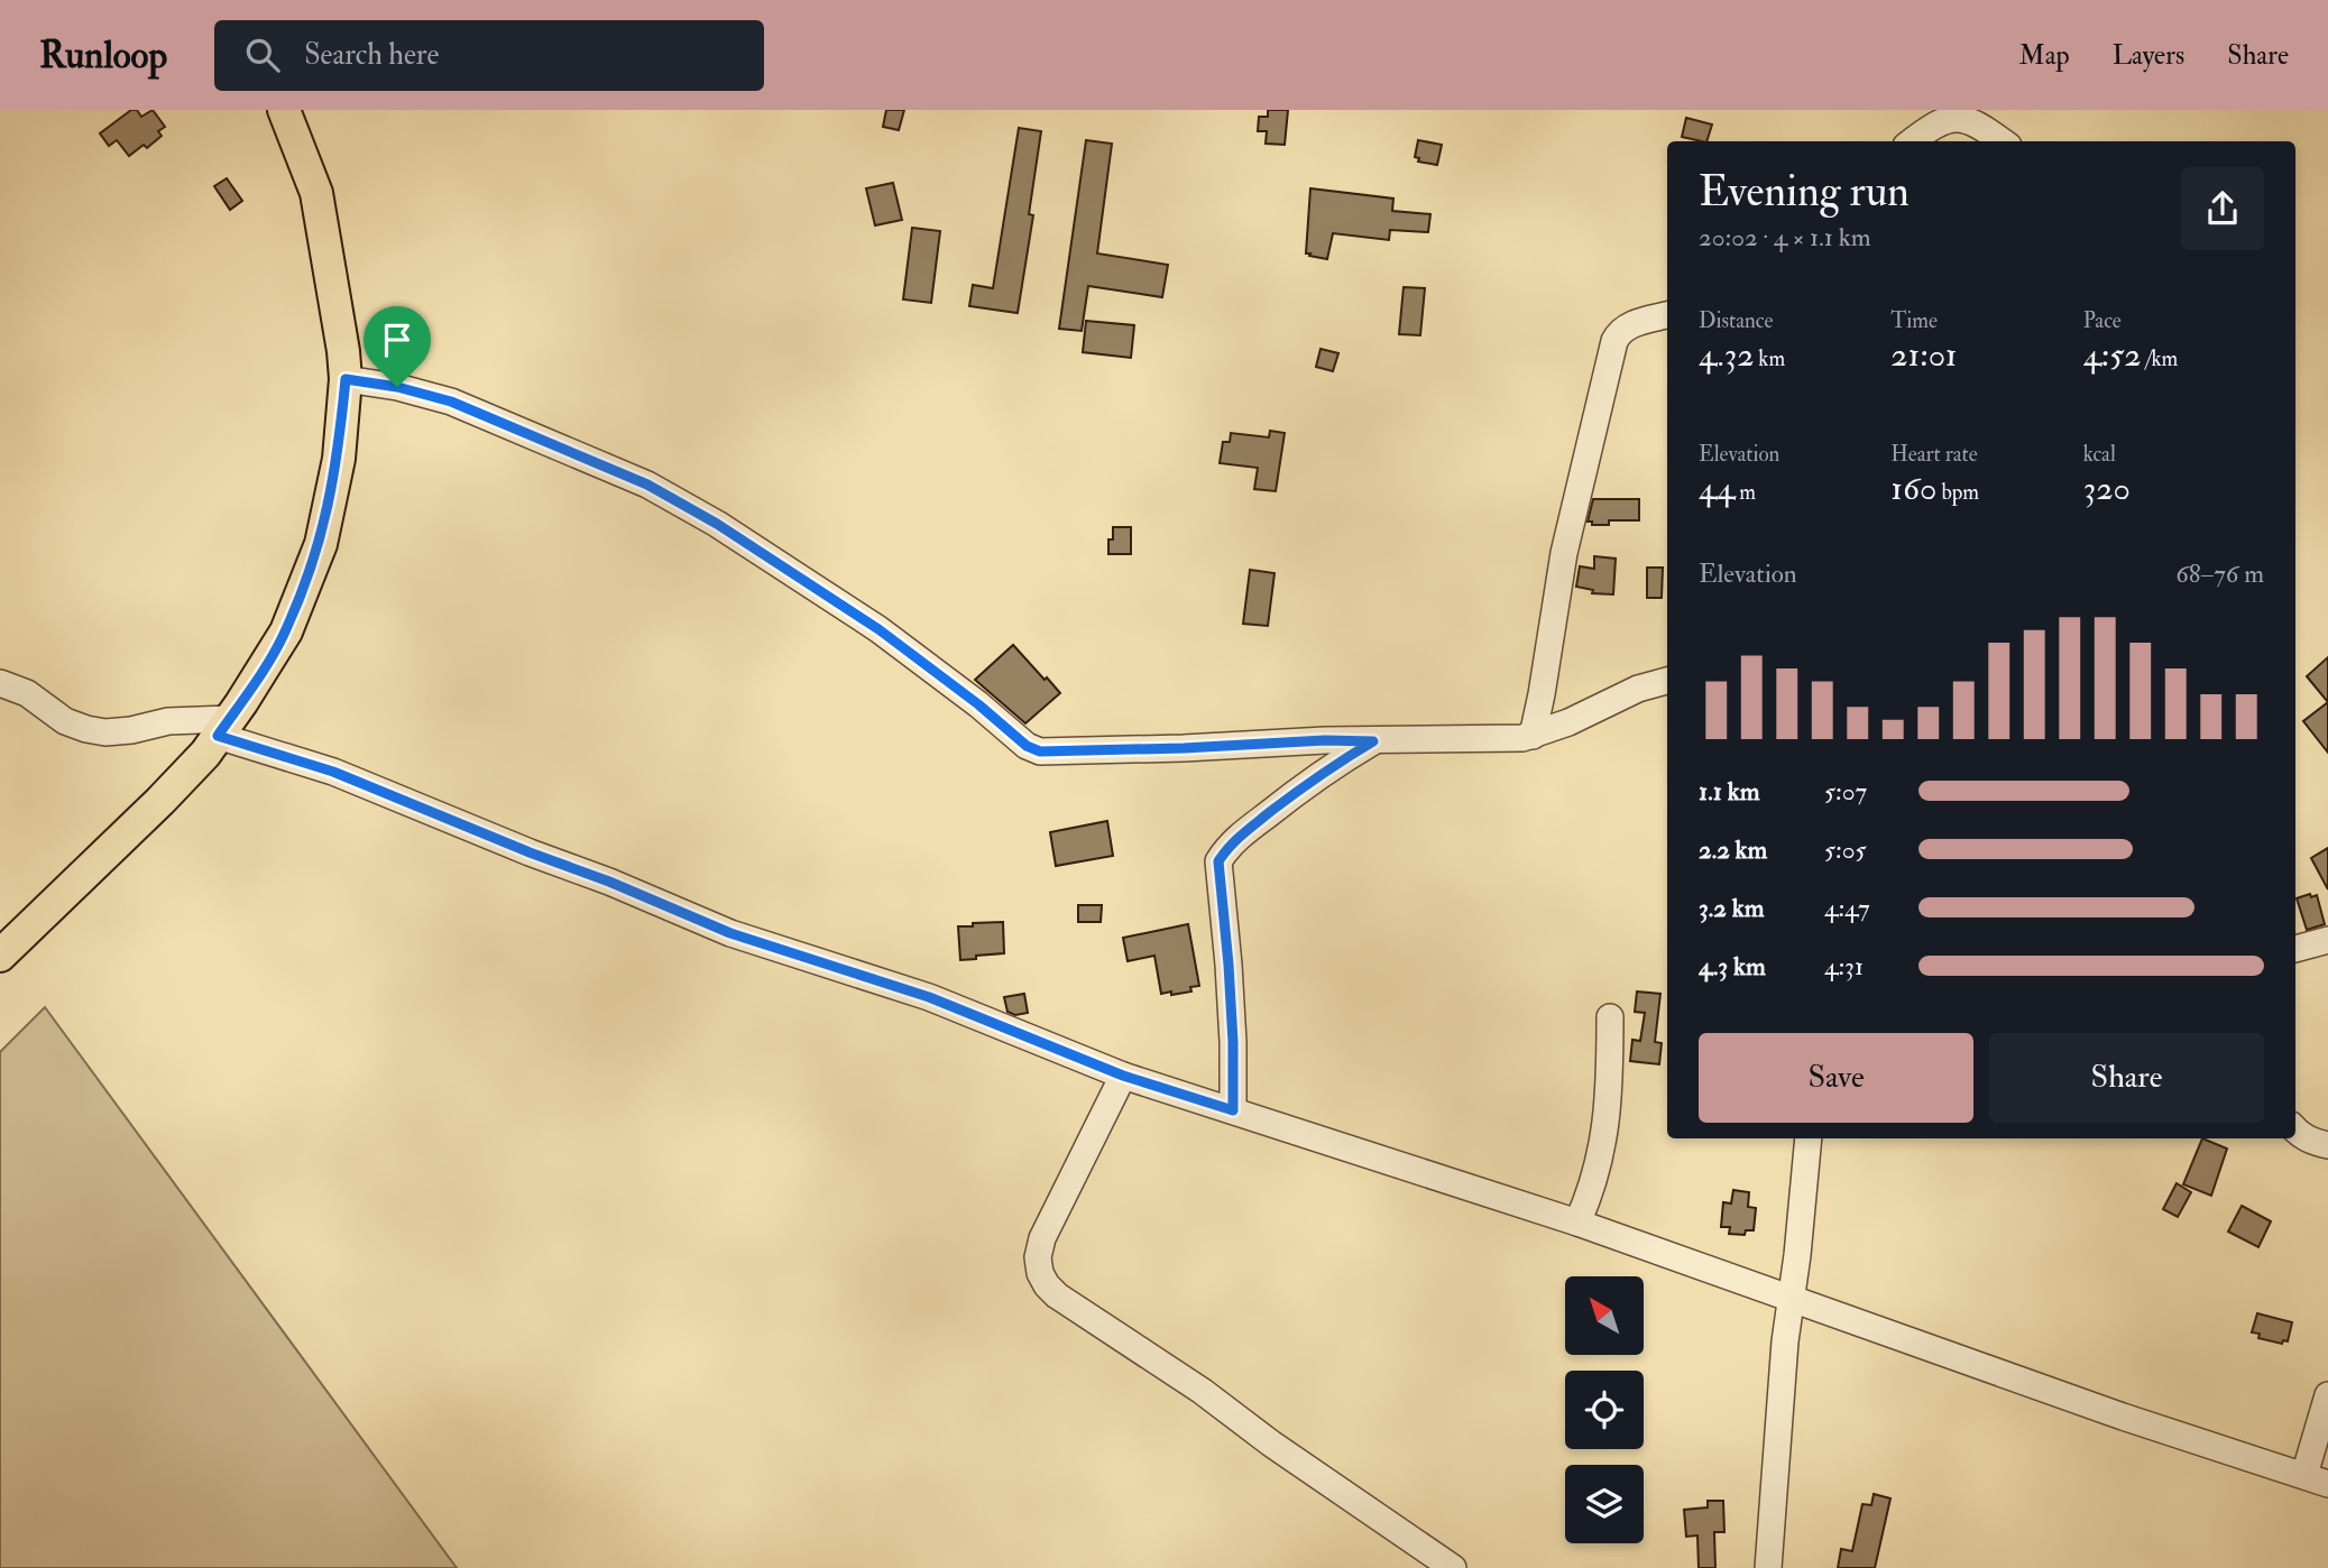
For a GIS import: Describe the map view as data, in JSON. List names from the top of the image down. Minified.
{"north":"top left","page":{"header":"Runloop","search":"Search here","nav":["Map","Layers","Share"],"heading":["Evening run","20:02 · 4 × 1.1 km"],"stats":[["Distance","4.32 km"],["Time","21:01"],["Pace","4:52 /km"],["Elevation","44 m"],["Heart rate","160 bpm"],["kcal","320"]],"chart":["Elevation","68–76 m"],"list":[{"name":"1.1 km","note":"5:07"},{"name":"2.2 km","note":"5:05"},{"name":"3.2 km","note":"4:47"},{"name":"4.3 km","note":"4:31"}],"buttons":["Save","Share"]}}
